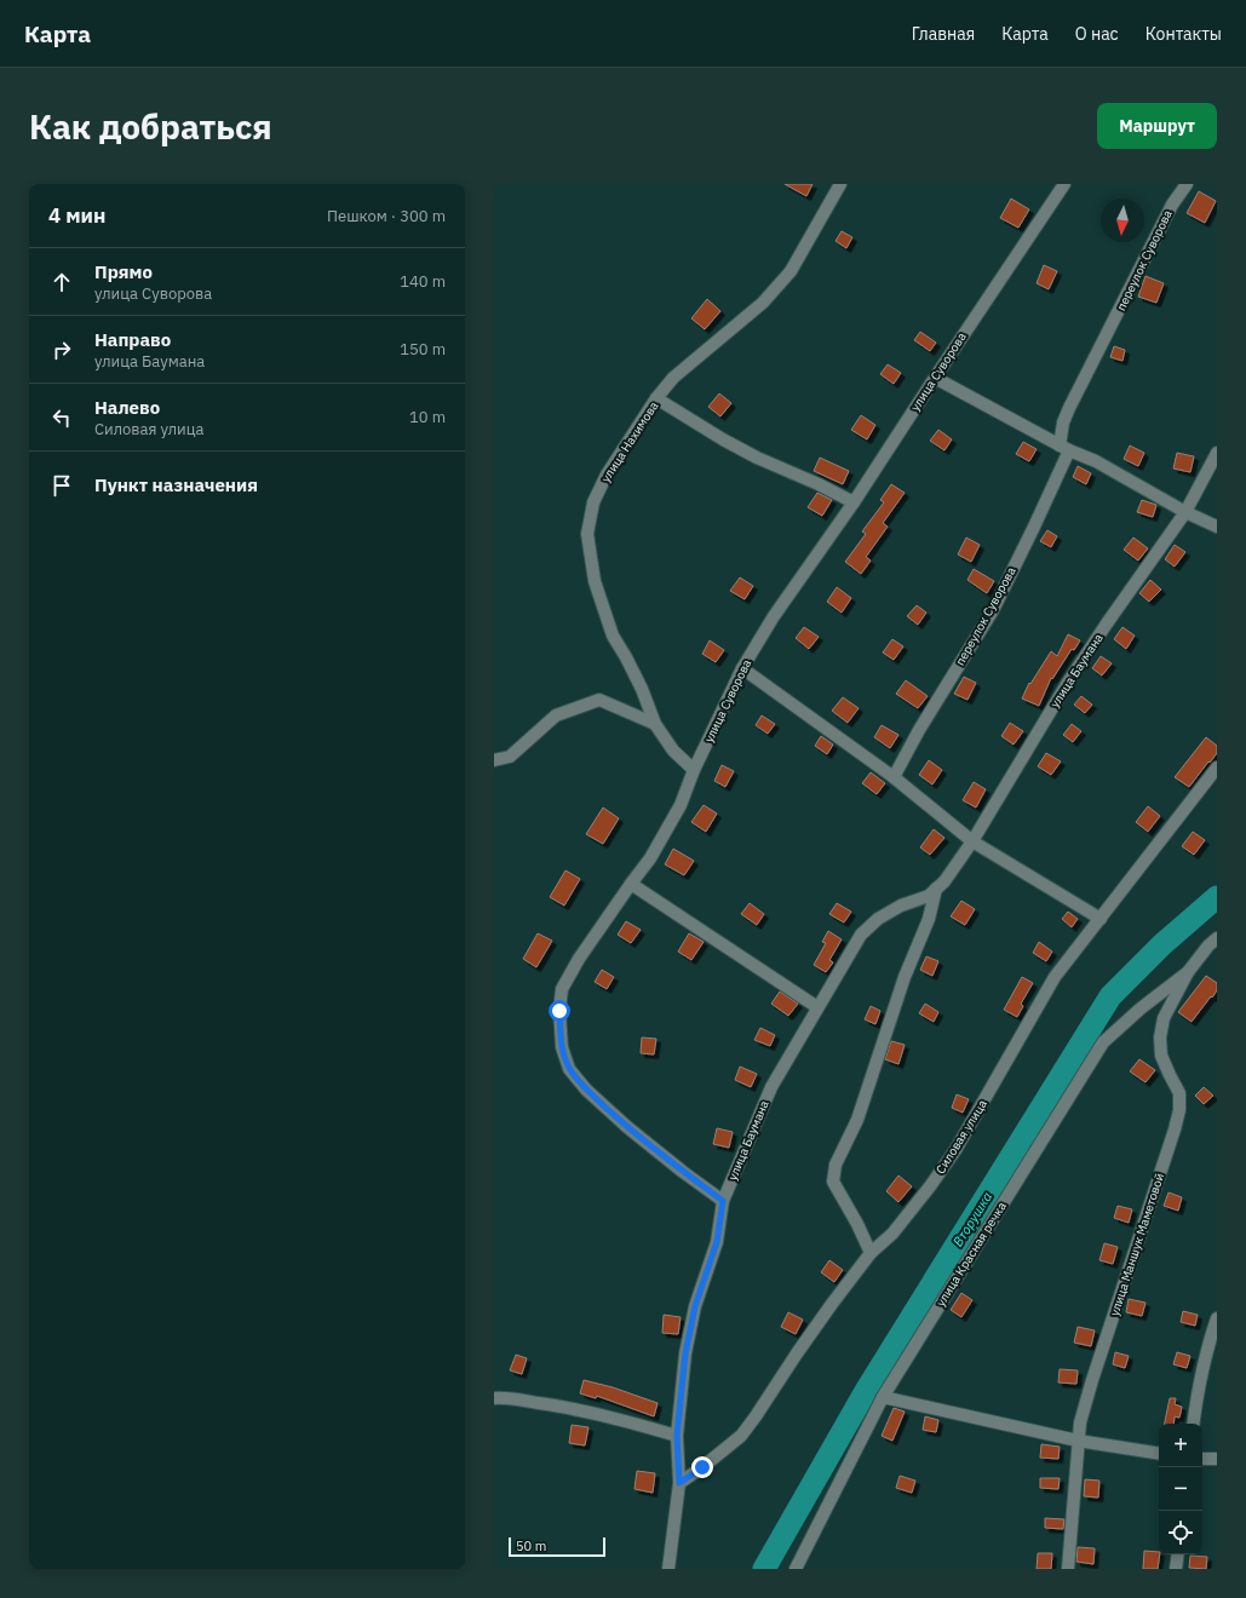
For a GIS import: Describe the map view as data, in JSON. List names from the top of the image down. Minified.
{"streets":{"street":["переулок Суворова","улица Суворова","улица Нахимова","улица Баумана","Силовая улица","улица Маншук Маметовой","улица Красная речка"]},"crossings":[["улица Суворова","улица Нахимова"],["улица Суворова","улица Баумана"],["улица Баумана","Силовая улица"],["улица Маншук Маметовой","улица Красная речка"]],"water":["Вторушка"],"scale_bar":"50 m","north":"bottom","page":{"header":"Карта","nav":["Главная","Карта","О нас","Контакты"],"buttons":"Маршрут","title":"Как добраться","heading":["4 мин","Пешком · 300 m"],"list":[["Прямо","улица Суворова","140 m"],["Направо","улица Баумана","150 m"],["Налево","Силовая улица","10 m"],"Пункт назначения"],"map_buttons":["+","−"],"scale":"50 m"}}
